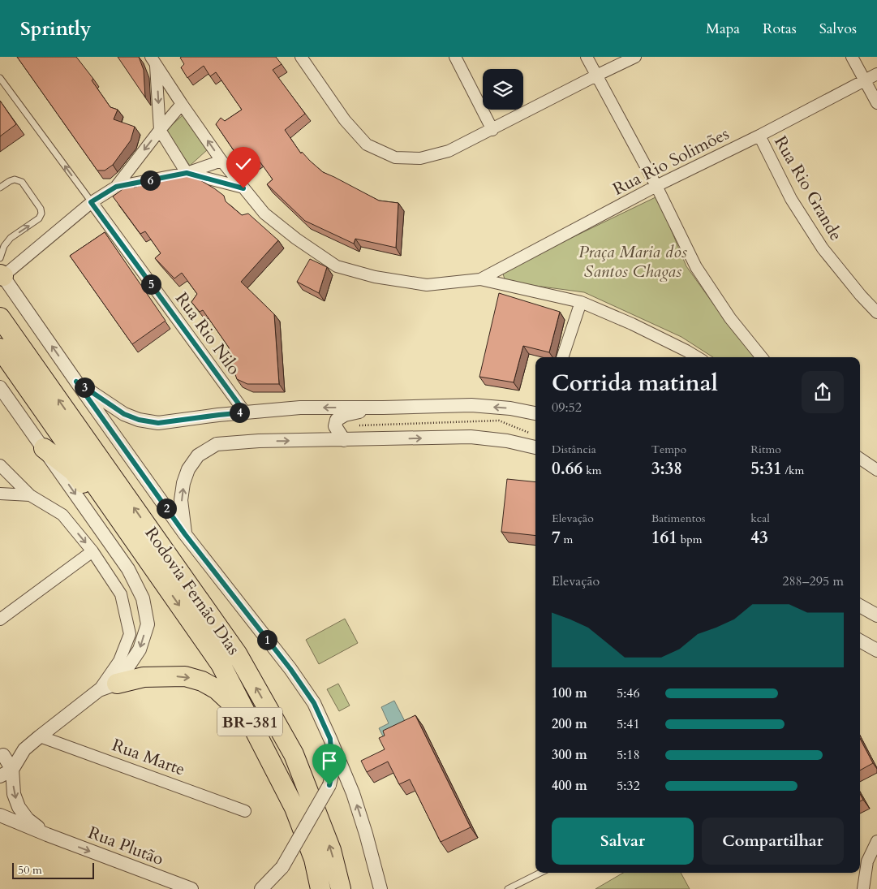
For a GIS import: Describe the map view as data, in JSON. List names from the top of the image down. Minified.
{"streets":{"highway":["Rodovia Fernão Dias","BR-381"],"street":["Rua Rio Solimões","Rua Rio Grande","Rua Rio Nilo","Rua Marte","Rua Plutão"]},"crossings":[["Rua Rio Solimões","Rua Rio Grande"]],"one_way":["Rua Rio Nilo","Rua Plutão"],"parks":["Praça Maria dos Santos Chagas"],"scale_bar":"50 m","page":{"header":"Sprintly","nav":["Mapa","Rotas","Salvos"],"pins":["6","5","3","4","2","1"],"heading":["Corrida matinal","09:52"],"stats":[["Distância","0.66 km"],["Tempo","3:38"],["Ritmo","5:31 /km"],["Elevação","7 m"],["Batimentos","161 bpm"],["kcal","43"]],"chart":["Elevação","288–295 m"],"list":[{"name":"100 m","note":"5:46"},{"name":"200 m","note":"5:41"},{"name":"300 m","note":"5:18"},{"name":"400 m","note":"5:32"}],"buttons":["Salvar","Compartilhar"],"scale":"50 m"}}
